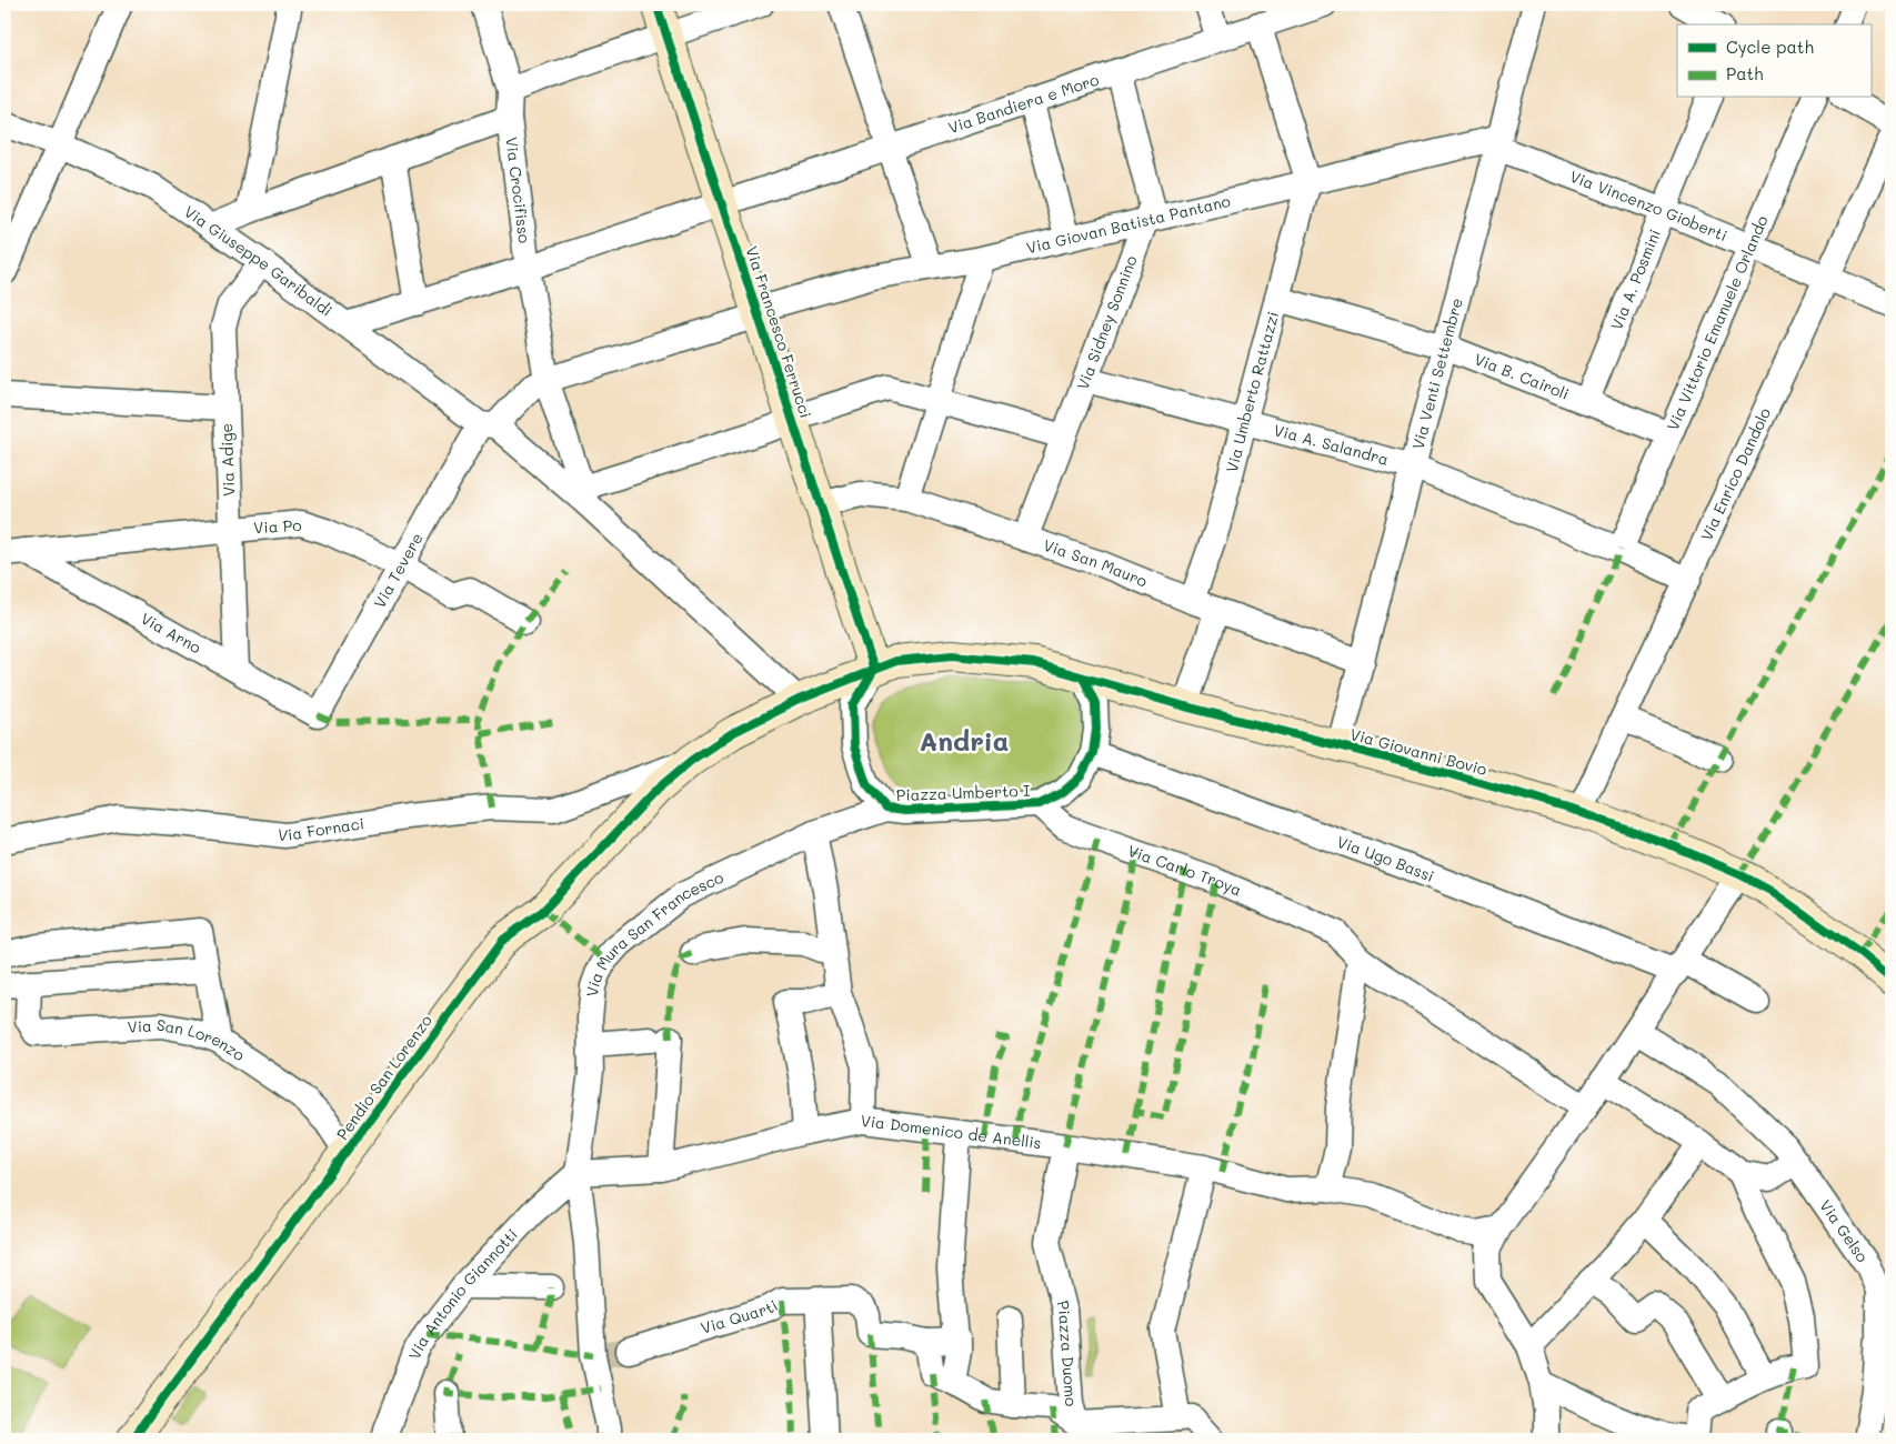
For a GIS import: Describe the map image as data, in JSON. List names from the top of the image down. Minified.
{"streets":{"street":["Via Bandiera e Moro","Via Crocifisso","Via Vincenzo Gioberti","Via Giovan Batista Pantano","Via Giuseppe Garibaldi","Via A. Posmini","Via Sidney Sonnino","Via Vittorio Emanuele Orlando","Via Francesco Ferrucci","Via Venti Settembre","Via B. Cairoli","Via Umberto Rattazzi","Via A. Salandra","Via Adige","Via Enrico Dandolo","Via Po","Via San Mauro","Via Tevere","Via Arno","Via Giovanni Bovio","Piazza Umberto I","Via Fornaci","Via Ugo Bassi","Via Carlo Troya","Via Mura San Francesco","Via San Lorenzo","Pendio San Lorenzo","Via Domenico de Anellis","Via Gelso","Via Antonio Giannotti","Via Quarti","Piazza Duomo"]},"crossings":[["Via Bandiera e Moro","Via Crocifisso"],["Via Bandiera e Moro","Via Giuseppe Garibaldi"],["Via Bandiera e Moro","Via Sidney Sonnino"],["Via Bandiera e Moro","Via Francesco Ferrucci"],["Via Crocifisso","Via Giovan Batista Pantano"],["Via Crocifisso","Via Giuseppe Garibaldi"],["Via Crocifisso","Via Tevere"],["Via Vincenzo Gioberti","Via Giovan Batista Pantano"],["Via Vincenzo Gioberti","Via A. Posmini"],["Via Vincenzo Gioberti","Via Vittorio Emanuele Orlando"],["Via Vincenzo Gioberti","Via Venti Settembre"],["Via Vincenzo Gioberti","Via Enrico Dandolo"],["Via Giovan Batista Pantano","Via Sidney Sonnino"],["Via Giovan Batista Pantano","Via Francesco Ferrucci"],["Via Giovan Batista Pantano","Via Venti Settembre"],["Via Giovan Batista Pantano","Via Umberto Rattazzi"],["Via Giovan Batista Pantano","Via Tevere"],["Via Giuseppe Garibaldi","Via Adige"],["Via Giuseppe Garibaldi","Via Tevere"],["Via Giuseppe Garibaldi","Pendio San Lorenzo"],["Via A. Posmini","Via B. Cairoli"],["Via Sidney Sonnino","Via A. Salandra"],["Via Sidney Sonnino","Via San Mauro"],["Via Vittorio Emanuele Orlando","Via B. Cairoli"],["Via Vittorio Emanuele Orlando","Via A. Salandra"],["Via Francesco Ferrucci","Via San Mauro"],["Via Francesco Ferrucci","Via Giovanni Bovio"],["Via Francesco Ferrucci","Piazza Umberto I"],["Via Francesco Ferrucci","Pendio San Lorenzo"],["Via Venti Settembre","Via B. Cairoli"],["Via Venti Settembre","Via A. Salandra"],["Via Venti Settembre","Via San Mauro"],["Via Venti Settembre","Via Giovanni Bovio"],["Via B. Cairoli","Via Umberto Rattazzi"],["Via Umberto Rattazzi","Via A. Salandra"],["Via Umberto Rattazzi","Via San Mauro"],["Via A. Salandra","Via Enrico Dandolo"],["Via Adige","Via Po"],["Via Adige","Via Arno"],["Via Enrico Dandolo","Via Giovanni Bovio"],["Via Po","Via Tevere"],["Via Po","Via Arno"],["Via Tevere","Via Arno"],["Via Giovanni Bovio","Piazza Umberto I"],["Via Giovanni Bovio","Pendio San Lorenzo"],["Piazza Umberto I","Via Ugo Bassi"],["Piazza Umberto I","Via Carlo Troya"],["Piazza Umberto I","Via Mura San Francesco"],["Piazza Umberto I","Pendio San Lorenzo"],["Via Fornaci","Pendio San Lorenzo"],["Via Mura San Francesco","Via Domenico de Anellis"],["Via Mura San Francesco","Via Antonio Giannotti"],["Via San Lorenzo","Pendio San Lorenzo"],["Via Domenico de Anellis","Via Antonio Giannotti"],["Via Domenico de Anellis","Piazza Duomo"]],"districts":["Andria"],"legend":["Cycle path","Path"]}
